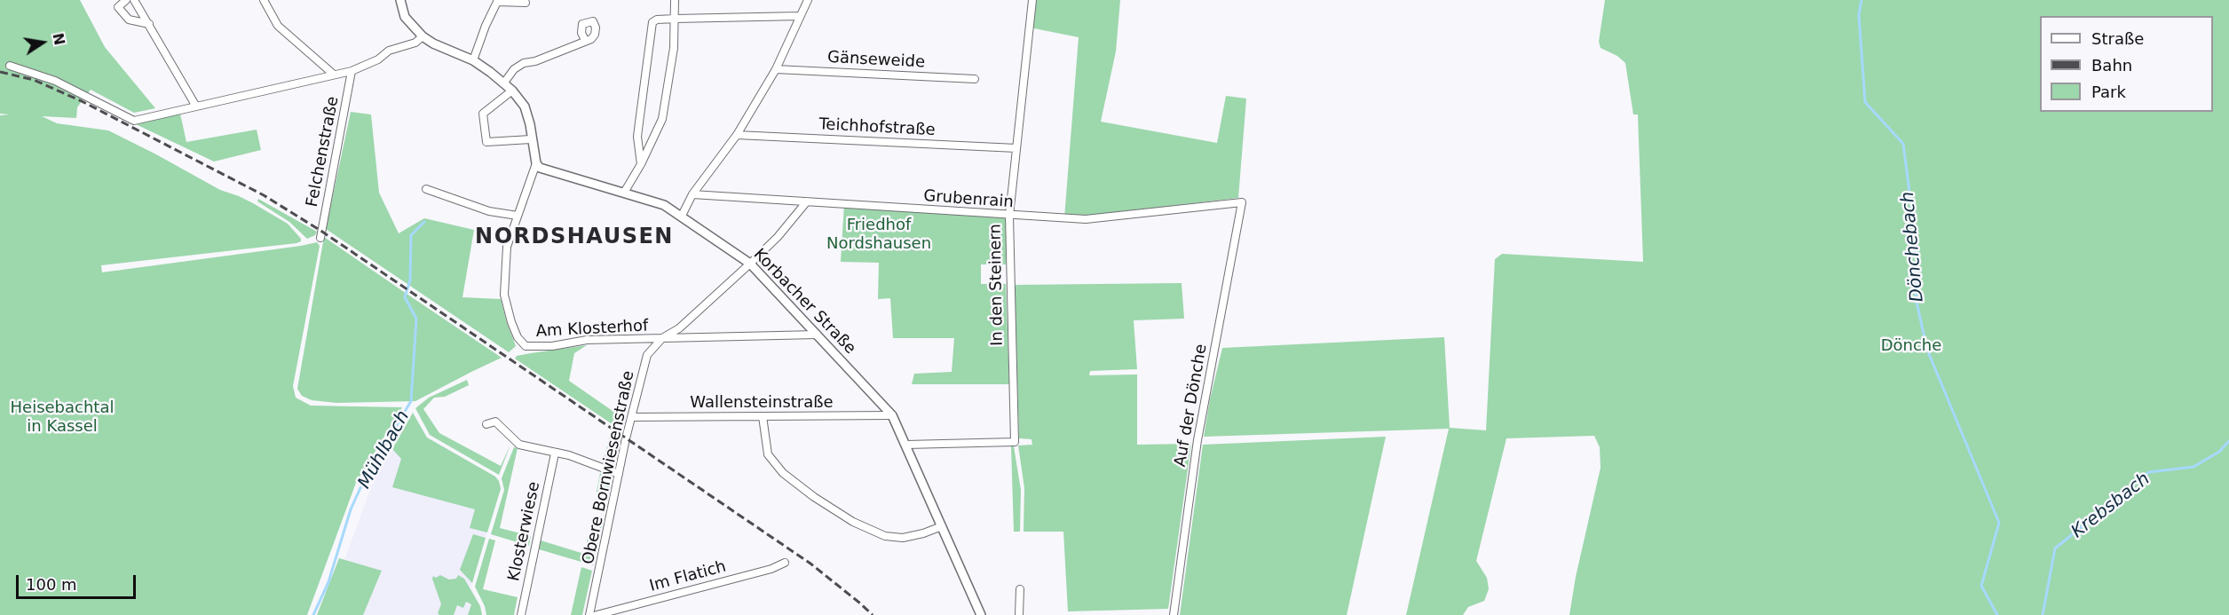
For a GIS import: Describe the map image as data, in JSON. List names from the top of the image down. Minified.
{"streets":{"street":["Gänseweide","Teichhofstraße","Felchenstraße","Grubenrain","In den Steinern","Korbacher Straße","Am Klosterhof","Wallensteinstraße","Auf der Dönche","Obere Bornwiesenstraße","Klosterwiese","Im Flatich"]},"crossings":[["Teichhofstraße","In den Steinern"],["Grubenrain","In den Steinern"],["Grubenrain","Auf der Dönche"],["Grubenrain","Obere Bornwiesenstraße"],["In den Steinern","Korbacher Straße"],["Korbacher Straße","Am Klosterhof"],["Korbacher Straße","Wallensteinstraße"],["Korbacher Straße","Obere Bornwiesenstraße"],["Am Klosterhof","Obere Bornwiesenstraße"],["Wallensteinstraße","Obere Bornwiesenstraße"]],"districts":["NORDSHAUSEN"],"water":["Dönchebach","Mühlbach","Krebsbach"],"parks":["Friedhof Nordshausen","Dönche","Heisebachtal in Kassel"],"legend":["Straße","Bahn","Park"],"scale_bar":"100 m","north":"right"}
